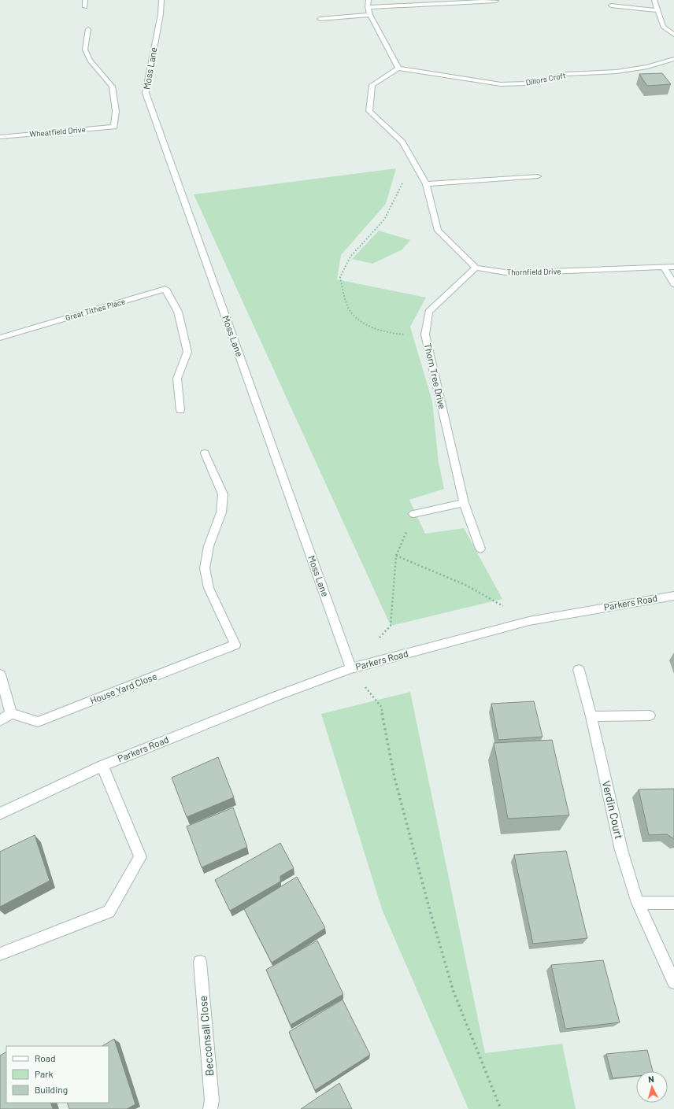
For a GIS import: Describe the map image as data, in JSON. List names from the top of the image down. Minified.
{"streets":{"street":["Moss Lane","Dillors Croft","Wheatfield Drive","Thornfield Drive","Great Tithes Place","Thorn Tree Drive","Parkers Road","House Yard Close","Verdin Court","Becconsall Close"]},"crossings":[["Moss Lane","Parkers Road"],["Thornfield Drive","Thorn Tree Drive"]],"legend":["Road","Park","Building"],"north":"top"}
